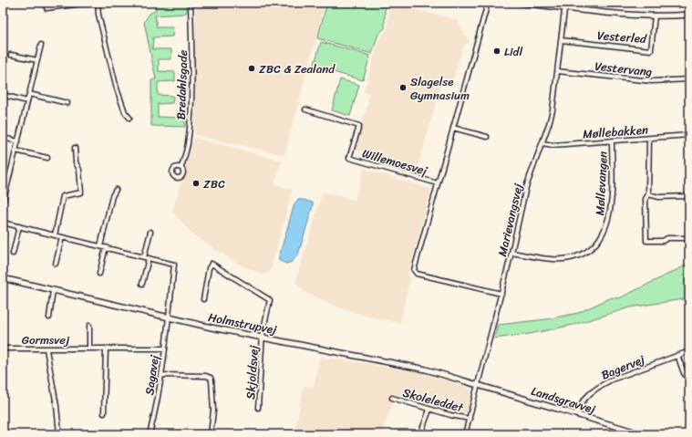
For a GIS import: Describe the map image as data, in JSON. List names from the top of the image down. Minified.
{"streets":{"street":["Vesterled","Vestervang","Bredahlsgade","Møllebakken","Willemoesvej","Møllevangen","Marievangsvej","Holmstrupvej","Gormsvej","Bagervej","Skjoldsvej","Sagavej","Skoleleddet","Landsgravvej"]},"crossings":[["Vesterled","Marievangsvej"],["Vestervang","Marievangsvej"],["Møllebakken","Møllevangen"],["Møllebakken","Marievangsvej"],["Willemoesvej","Marievangsvej"],["Møllevangen","Marievangsvej"],["Marievangsvej","Holmstrupvej"],["Marievangsvej","Skoleleddet"],["Marievangsvej","Landsgravvej"],["Holmstrupvej","Skjoldsvej"],["Holmstrupvej","Sagavej"],["Holmstrupvej","Landsgravvej"],["Gormsvej","Sagavej"],["Bagervej","Landsgravvej"]],"places":["Lidl","ZBC & Zealand","Slagelse Gymnasium","ZBC"]}
